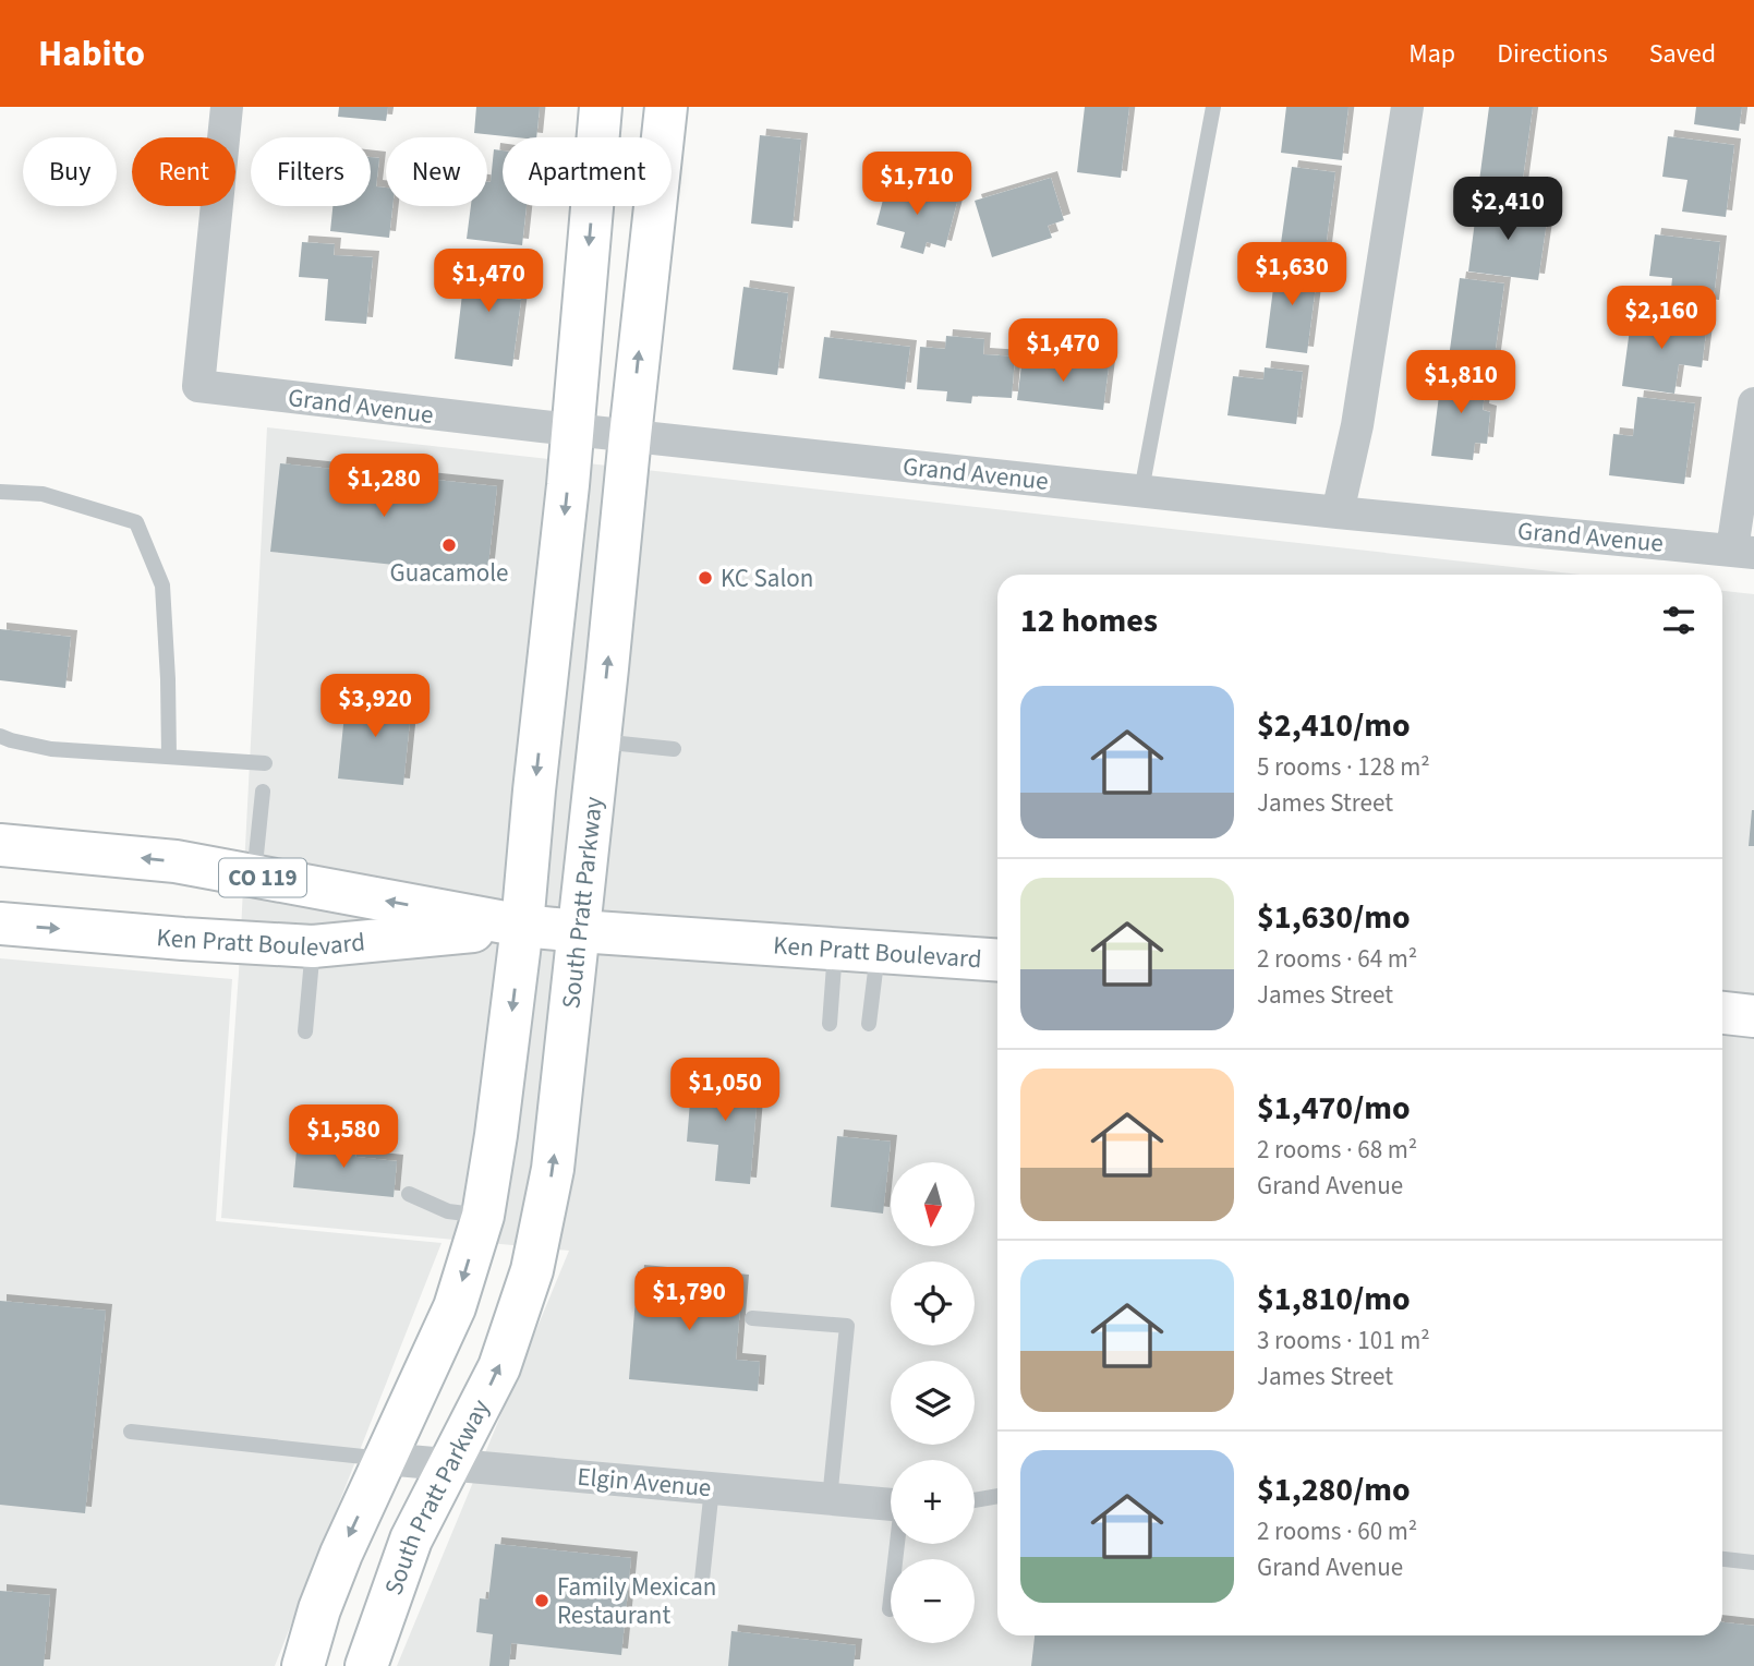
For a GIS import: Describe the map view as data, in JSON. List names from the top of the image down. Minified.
{"streets":{"main road":["CO 119","South Pratt Parkway","Ken Pratt Boulevard"],"street":["Grand Avenue","Elgin Avenue"]},"crossings":[["Grand Avenue","South Pratt Parkway"],["South Pratt Parkway","Ken Pratt Boulevard"],["South Pratt Parkway","Elgin Avenue"]],"places":["Guacamole","KC Salon","Family Mexican Restaurant"],"north":"bottom","page":{"header":"Habito","nav":["Map","Directions","Saved"],"chip":["Buy","Rent","Filters","New","Apartment"],"price":["$1,710","$2,410","$1,630","$1,470","$2,160","$1,470","$1,810","$1,280","$3,920","$1,050","$1,580","$1,790"],"heading":"12 homes","list":[{"name":"$2,410/mo","note":"5 rooms · 128 m² · James Street"},{"name":"$1,630/mo","note":"2 rooms · 64 m² · James Street"},{"name":"$1,470/mo","note":"2 rooms · 68 m² · Grand Avenue"},{"name":"$1,810/mo","note":"3 rooms · 101 m² · James Street"},{"name":"$1,280/mo","note":"2 rooms · 60 m² · Grand Avenue"}],"map_buttons":["+","−"]}}
